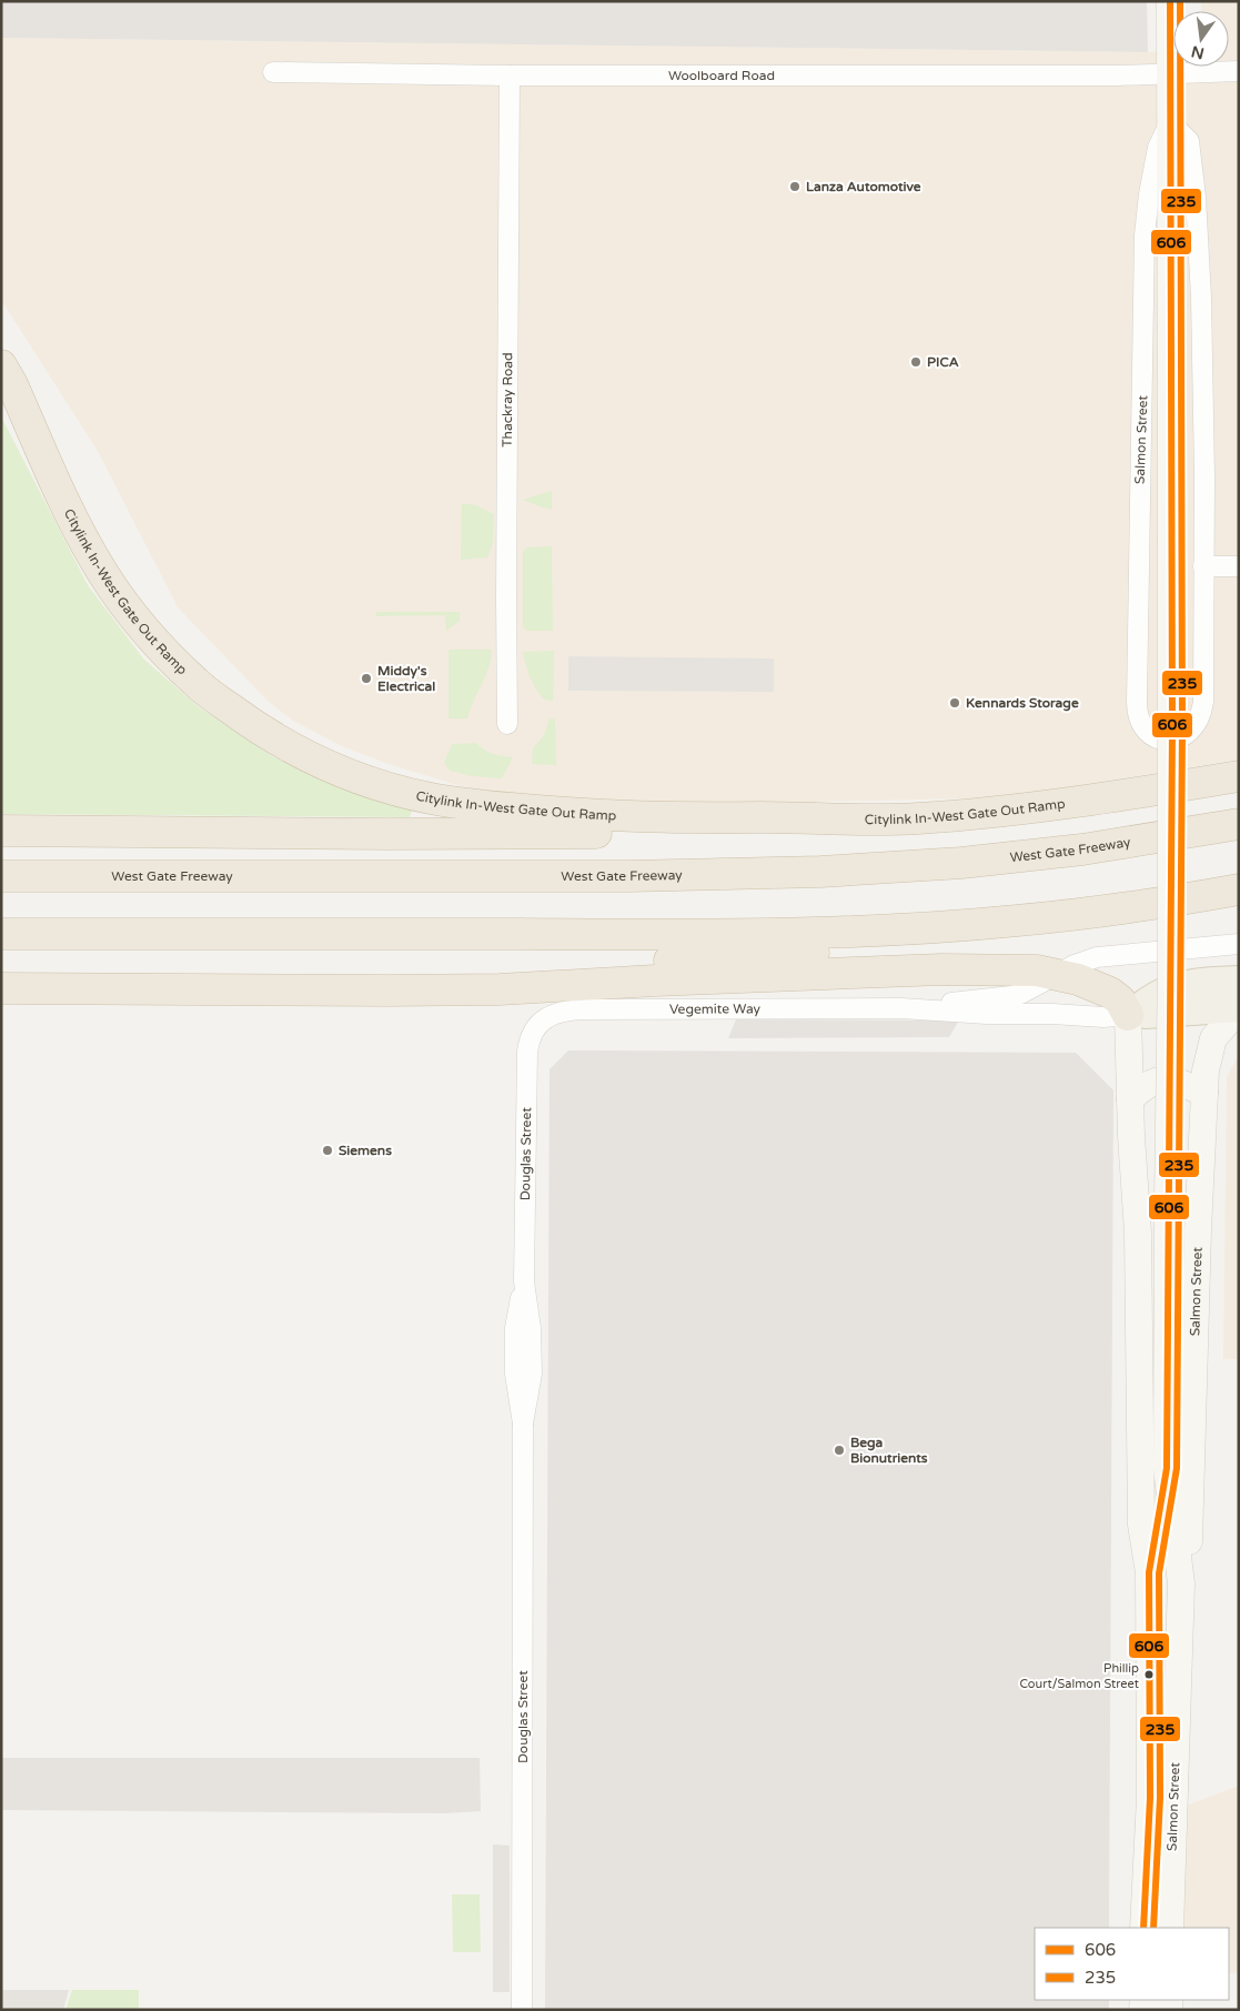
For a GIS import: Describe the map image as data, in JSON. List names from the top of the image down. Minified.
{"streets":{"highway":["Citylink In-West Gate Out Ramp","West Gate Freeway"],"street":["Woolboard Road","Thackray Road","Salmon Street","Vegemite Way","Douglas Street"]},"crossings":[["Woolboard Road","Thackray Road"],["Woolboard Road","Salmon Street"],["Salmon Street","Vegemite Way"],["Vegemite Way","Douglas Street"]],"places":["Lanza Automotive","PICA","Middy's Electrical","Kennards Storage","Siemens","Bega Bionutrients","Phillip Court/Salmon Street"],"lines":["transit line 606","transit line 235"],"legend":["606","235"],"north":"bottom"}
